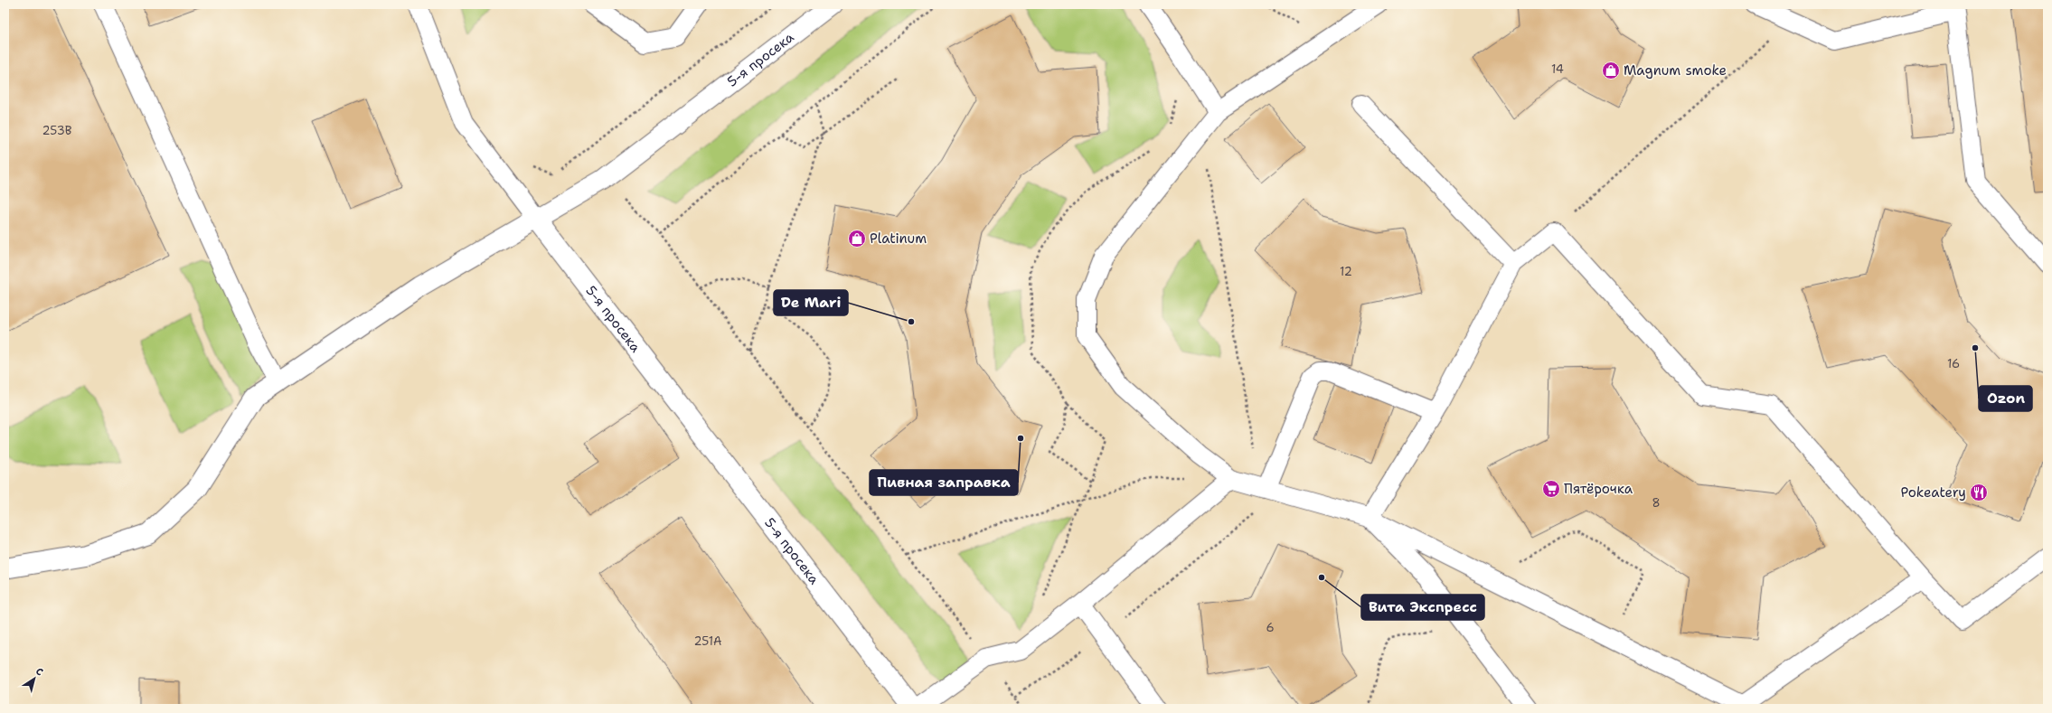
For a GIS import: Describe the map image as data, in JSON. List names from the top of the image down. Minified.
{"streets":{"street":["5-я просека"]},"places":{"shop":["Magnum smoke","Platinum"],"other":["De Mari","Ozon","Пивная заправка","Вита Экспресс"],"supermarket":["Пятёрочка"],"restaurant":["Pokeatery"]},"house_numbers":["14","253В","12","16","8","6","251А"],"north":"top right"}
